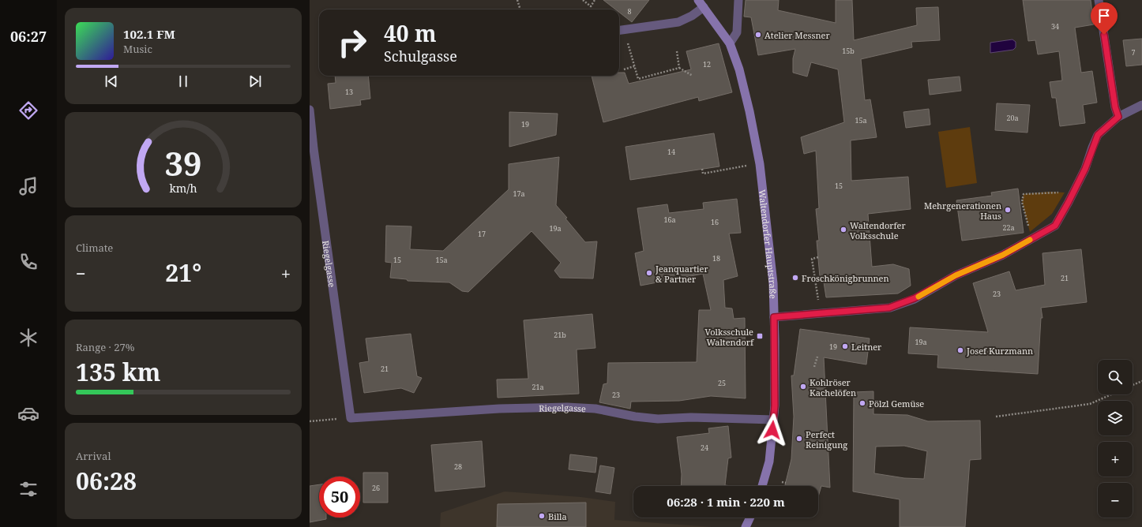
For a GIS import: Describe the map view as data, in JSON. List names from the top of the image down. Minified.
{"streets":{"main road":["Waltendorfer Hauptstraße"],"street":["Riegelgasse"]},"crossings":[["Waltendorfer Hauptstraße","Riegelgasse"]],"places":{"other":["Atelier Messner","Mehrgenerationen Haus","Waltendorfer Volksschule","Jeanquartier & Partner","Froschkönigbrunnen","Leitner","Josef Kurzmann","Kohlröser Kachelöfen","Pölzl Gemüse","Perfect Reinigung","Billa"],"transit":["Volksschule Waltendorf"]},"house_numbers":["8","34","15b","7","12","13","20a","15a","19","14","15","17a","16a","16","22a","19a","17","18","15","15a","21","23","21b","19a","19","21","25","21a","23","24","28","26"],"page":{"tabs":"06:27","turn":["40 m","Schulgasse"],"song":["102.1 FM","Music"],"tile":["Climate",["Range · 27%","135 km"],["Arrival","06:28"]],"heat":["−","21°","+"],"map_buttons":["+","−"],"limit":"50","trip":"06:28 · 1 min · 220 m","gauge":["39","km/h"]}}
